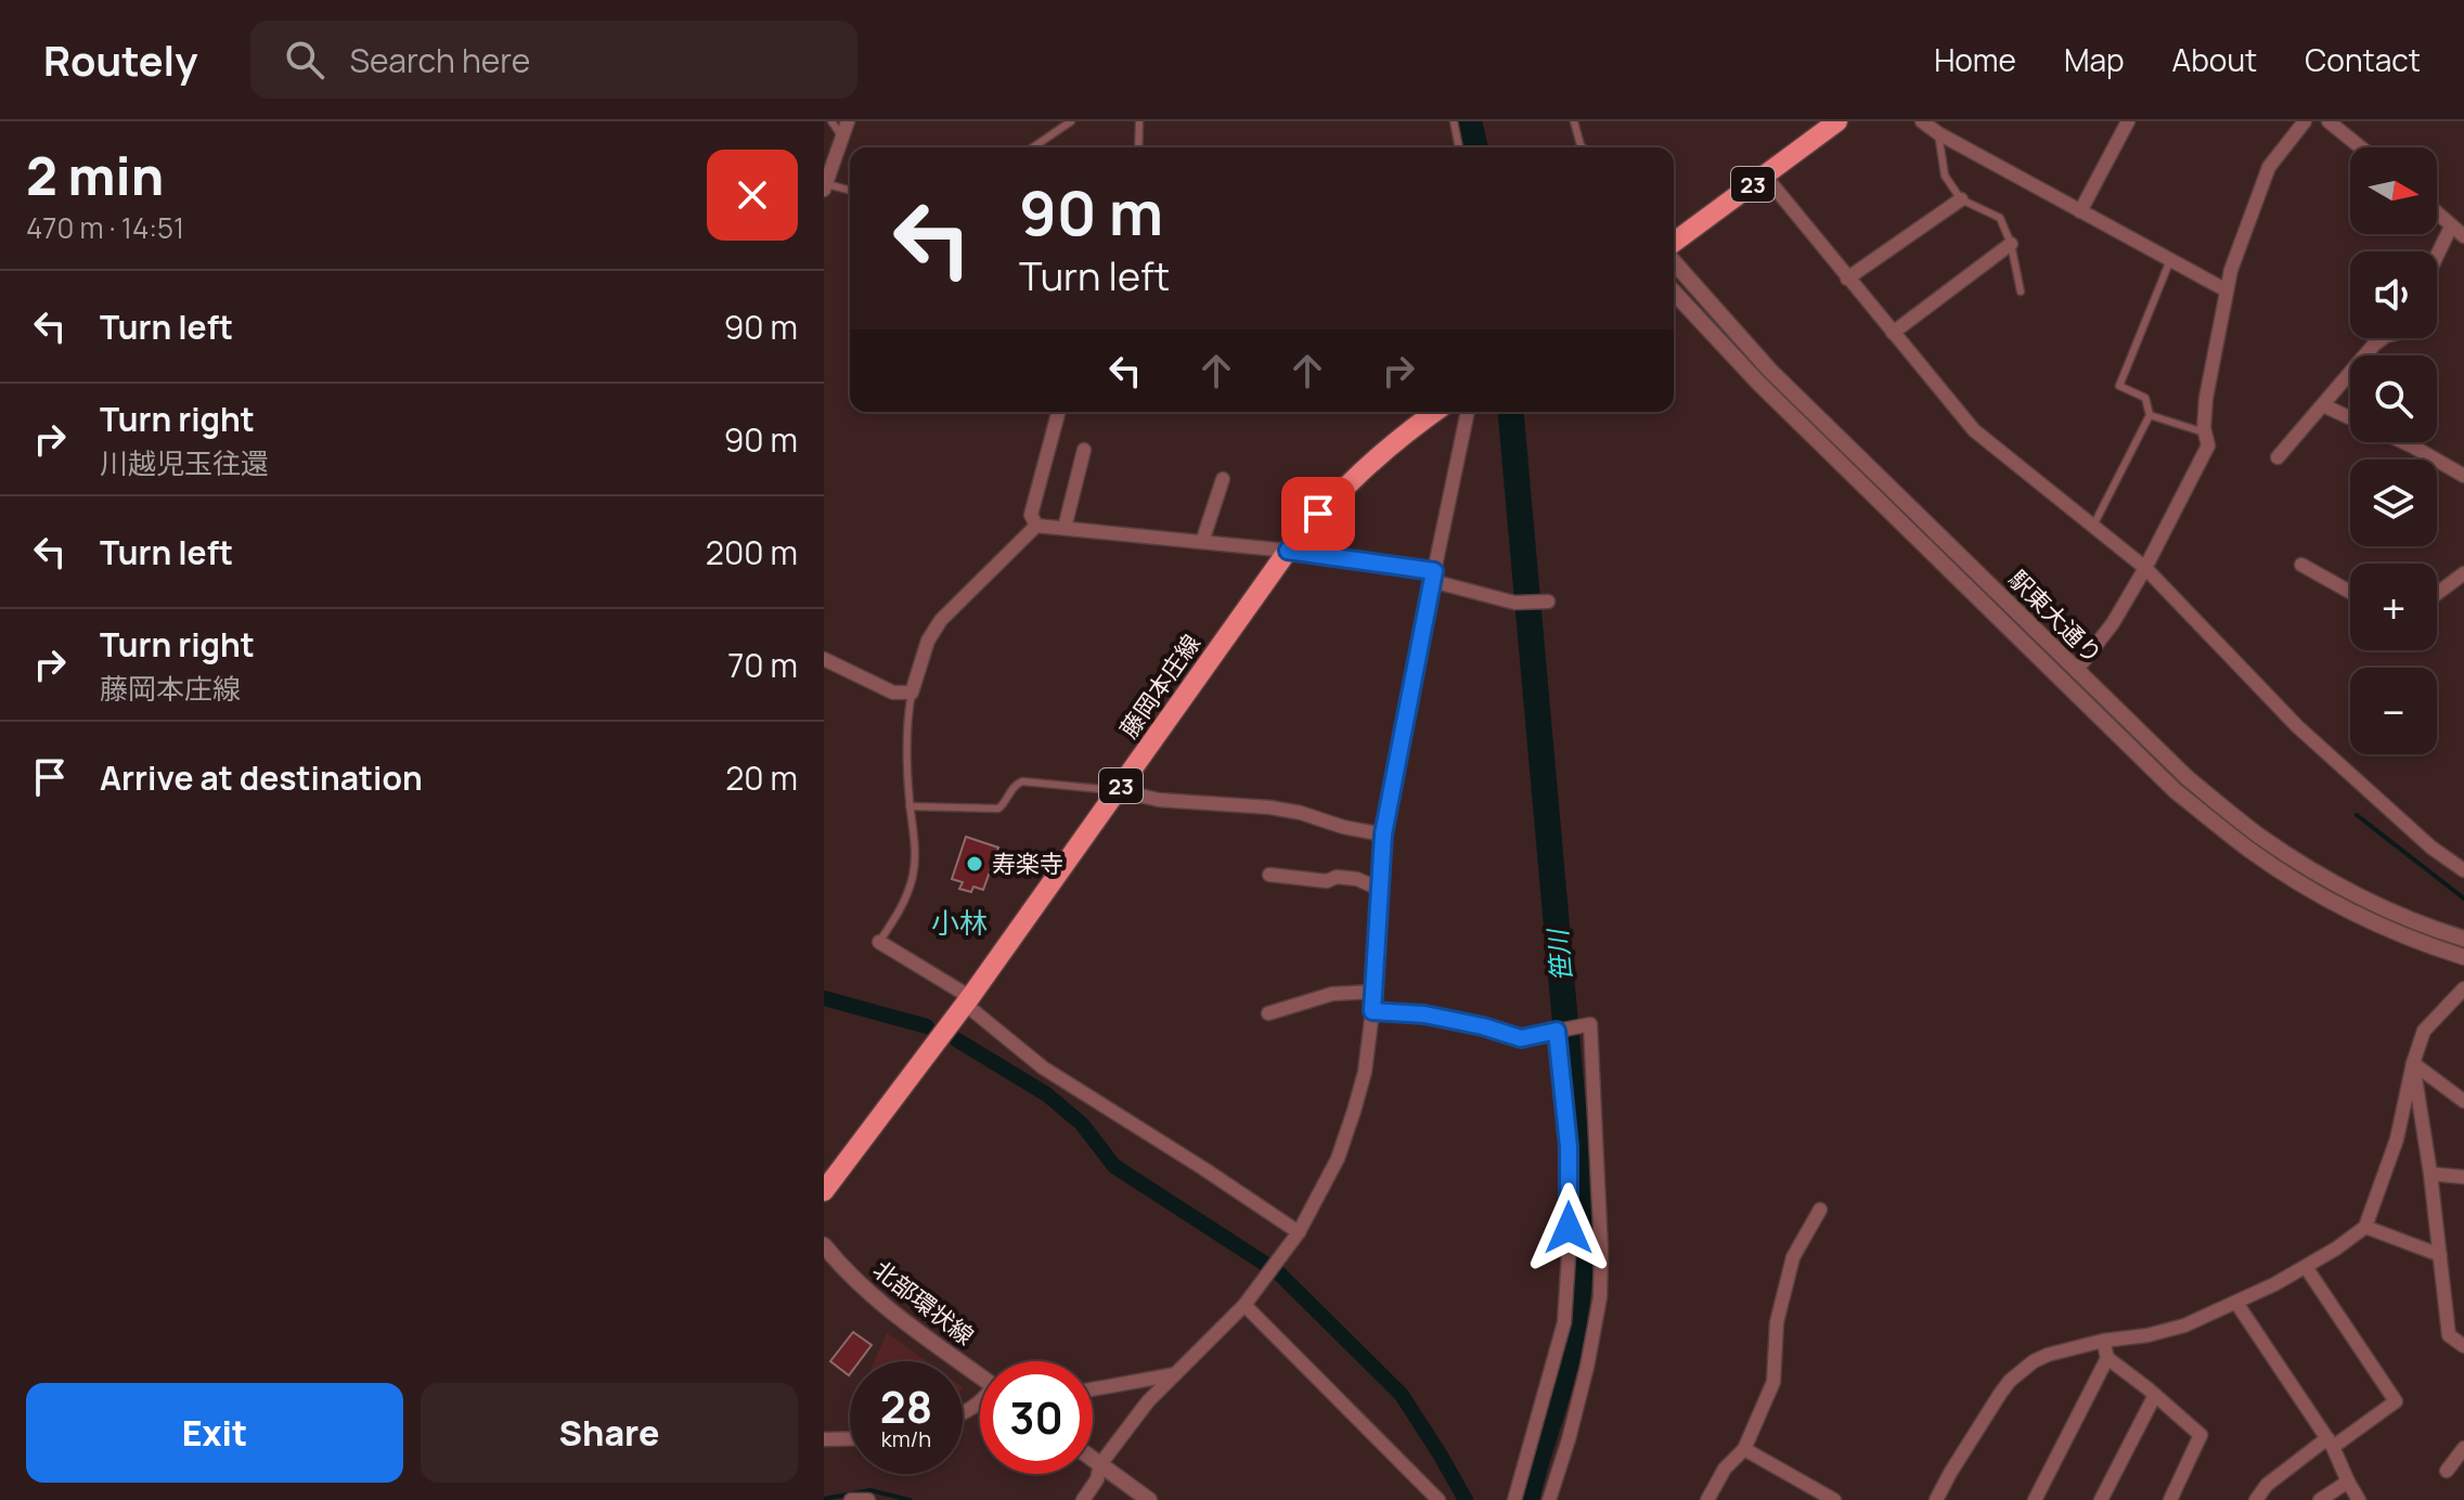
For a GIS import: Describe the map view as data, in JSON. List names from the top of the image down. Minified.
{"streets":{"main road":["23","藤岡本庄線"],"street":["駅東大通り","北部環状線"]},"districts":["小林"],"water":["笹川"],"places":["寿楽寺"],"north":"right","page":{"header":"Routely","search":"Search here","nav":["Home","Map","About","Contact"],"heading":["2 min","470 m · 14:51"],"map_buttons":["+","−"],"turn":["90 m","Turn left"],"list":[{"name":"Turn left","value":"90 m"},{"name":"Turn right","note":"川越児玉往還","value":"90 m"},{"name":"Turn left","value":"200 m"},{"name":"Turn right","note":"藤岡本庄線","value":"70 m"},{"name":"Arrive at destination","value":"20 m"}],"speed":"28 km/h","limit":"30","buttons":["Exit","Share"]}}
